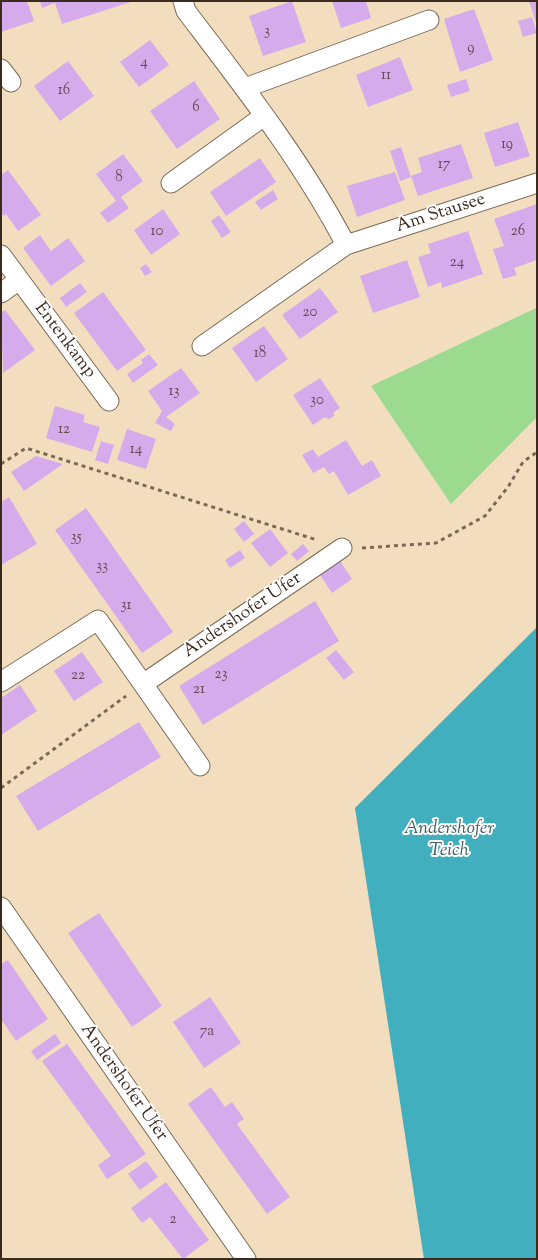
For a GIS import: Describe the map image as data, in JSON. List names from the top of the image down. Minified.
{"streets":{"street":["Am Stausee","Entenkamp","Andershofer Ufer"]},"water":["Andershofer Teich"],"house_numbers":["3","9","4","11","16","6","19","17","8","10","26","24","20","18","13","30","12","14","35","33","31","23","22","21","7a","2"]}
